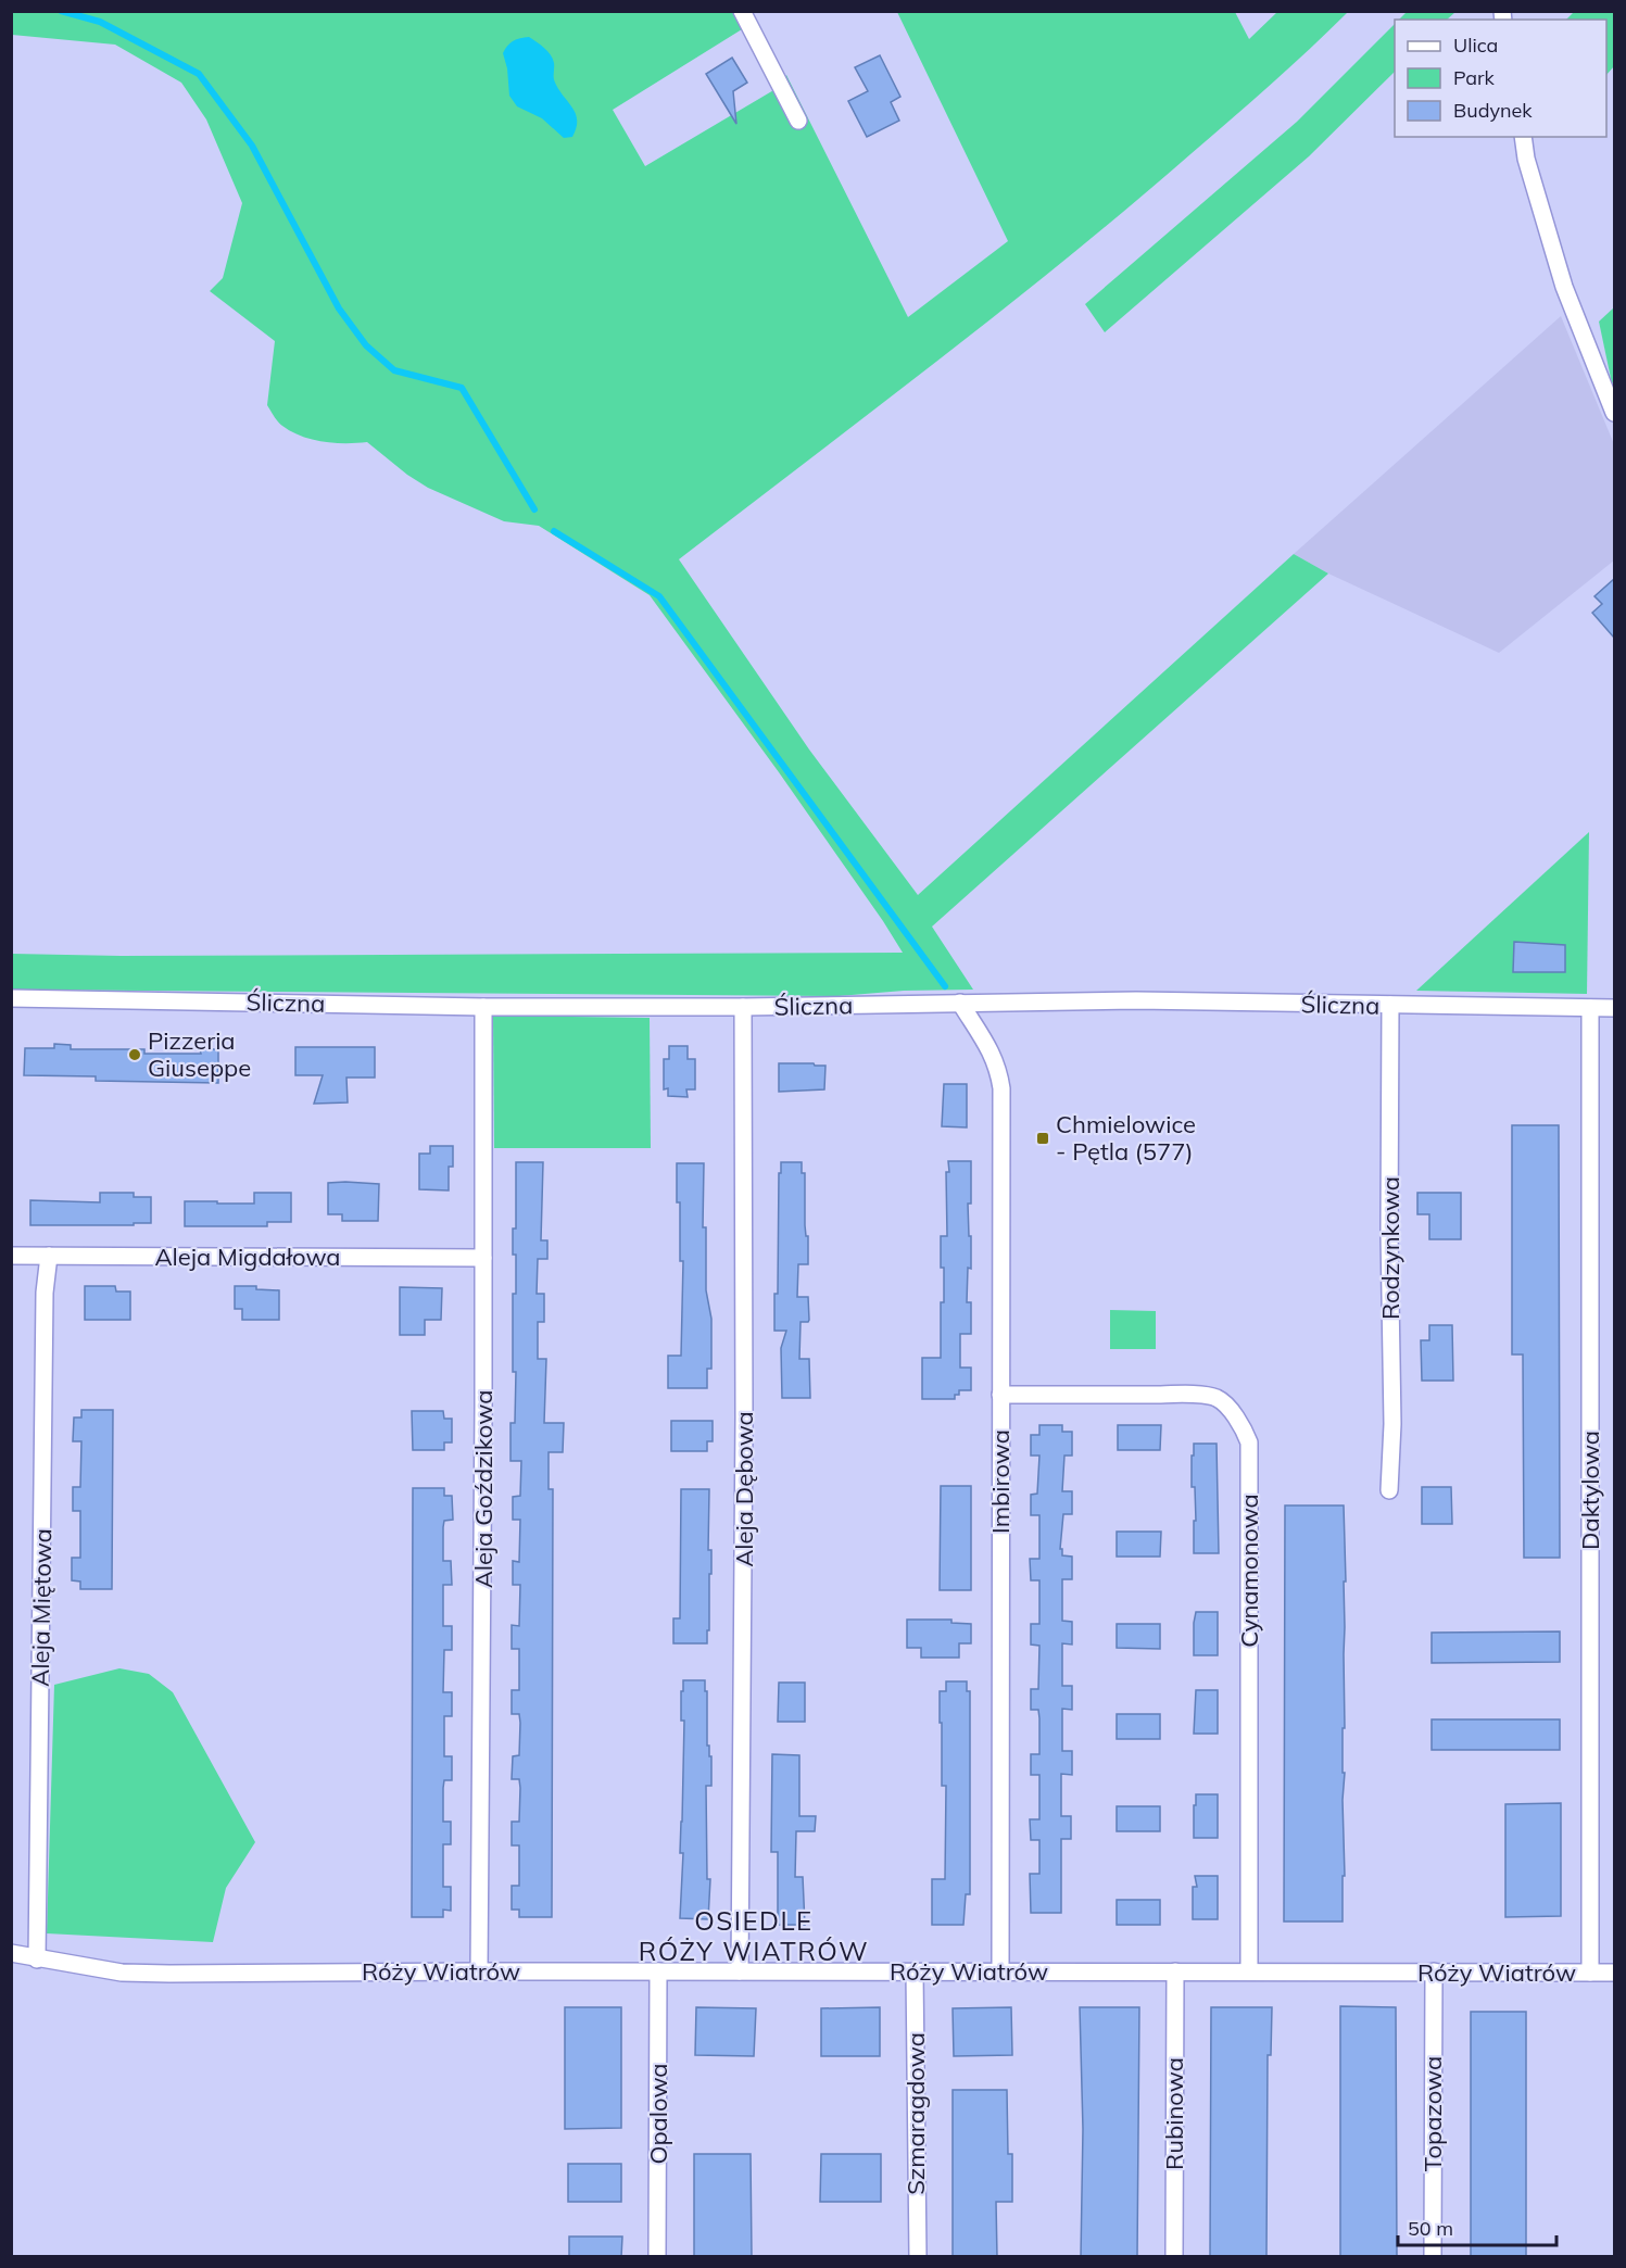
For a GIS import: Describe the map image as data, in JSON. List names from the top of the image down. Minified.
{"streets":{"street":["Śliczna","Rodzynkowa","Aleja Migdałowa","Imbirowa","Aleja Goździkowa","Aleja Dębowa","Daktylowa","Cynamonowa","Aleja Miętowa","Róży Wiatrów","Opalowa","Szmaragdowa","Rubinowa","Topazowa"]},"crossings":[["Śliczna","Rodzynkowa"],["Śliczna","Imbirowa"],["Śliczna","Aleja Goździkowa"],["Śliczna","Aleja Dębowa"],["Śliczna","Daktylowa"],["Aleja Migdałowa","Aleja Goździkowa"],["Aleja Migdałowa","Aleja Miętowa"],["Imbirowa","Cynamonowa"],["Imbirowa","Róży Wiatrów"],["Aleja Goździkowa","Róży Wiatrów"],["Aleja Dębowa","Róży Wiatrów"],["Daktylowa","Róży Wiatrów"],["Cynamonowa","Róży Wiatrów"],["Aleja Miętowa","Róży Wiatrów"],["Róży Wiatrów","Opalowa"],["Róży Wiatrów","Szmaragdowa"],["Róży Wiatrów","Rubinowa"],["Róży Wiatrów","Topazowa"]],"districts":["OSIEDLE RÓŻY WIATRÓW"],"places":{"other":["Pizzeria Giuseppe"],"transit":["Chmielowice - Pętla (577)"]},"legend":["Ulica","Park","Budynek"],"scale_bar":"50 m"}
